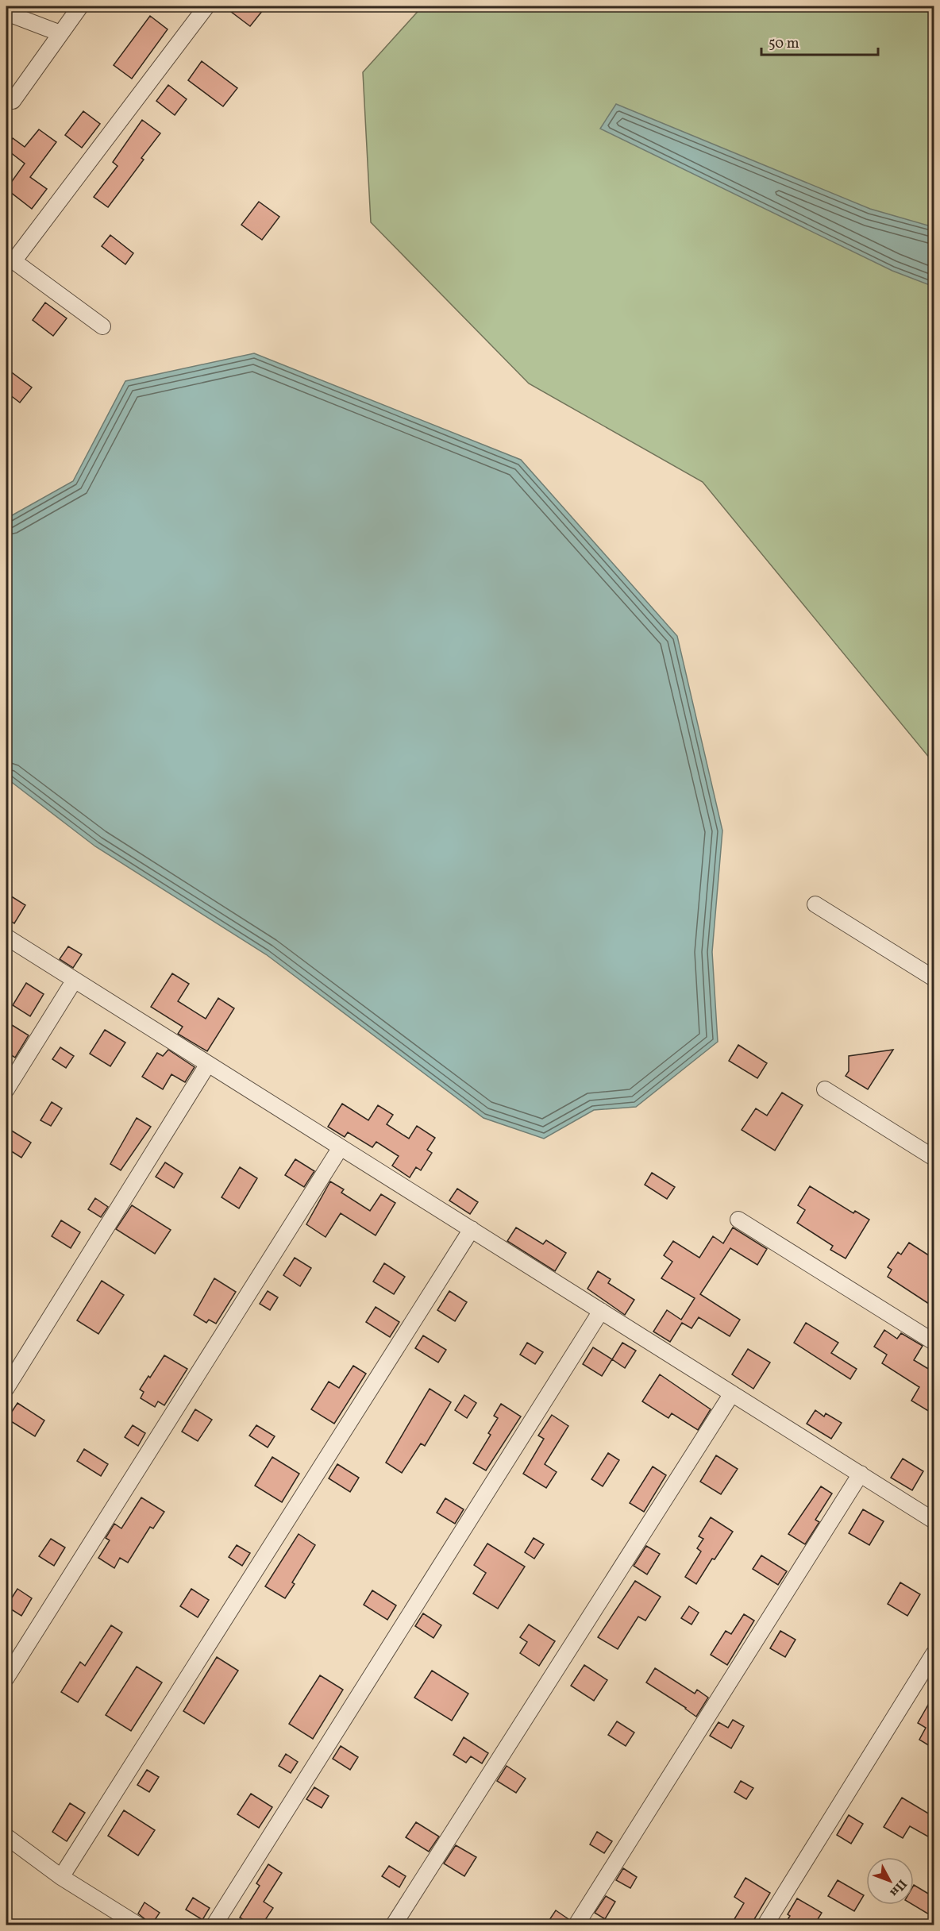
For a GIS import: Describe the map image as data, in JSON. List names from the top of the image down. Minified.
{"scale_bar":"50 m","north":"bottom right"}
